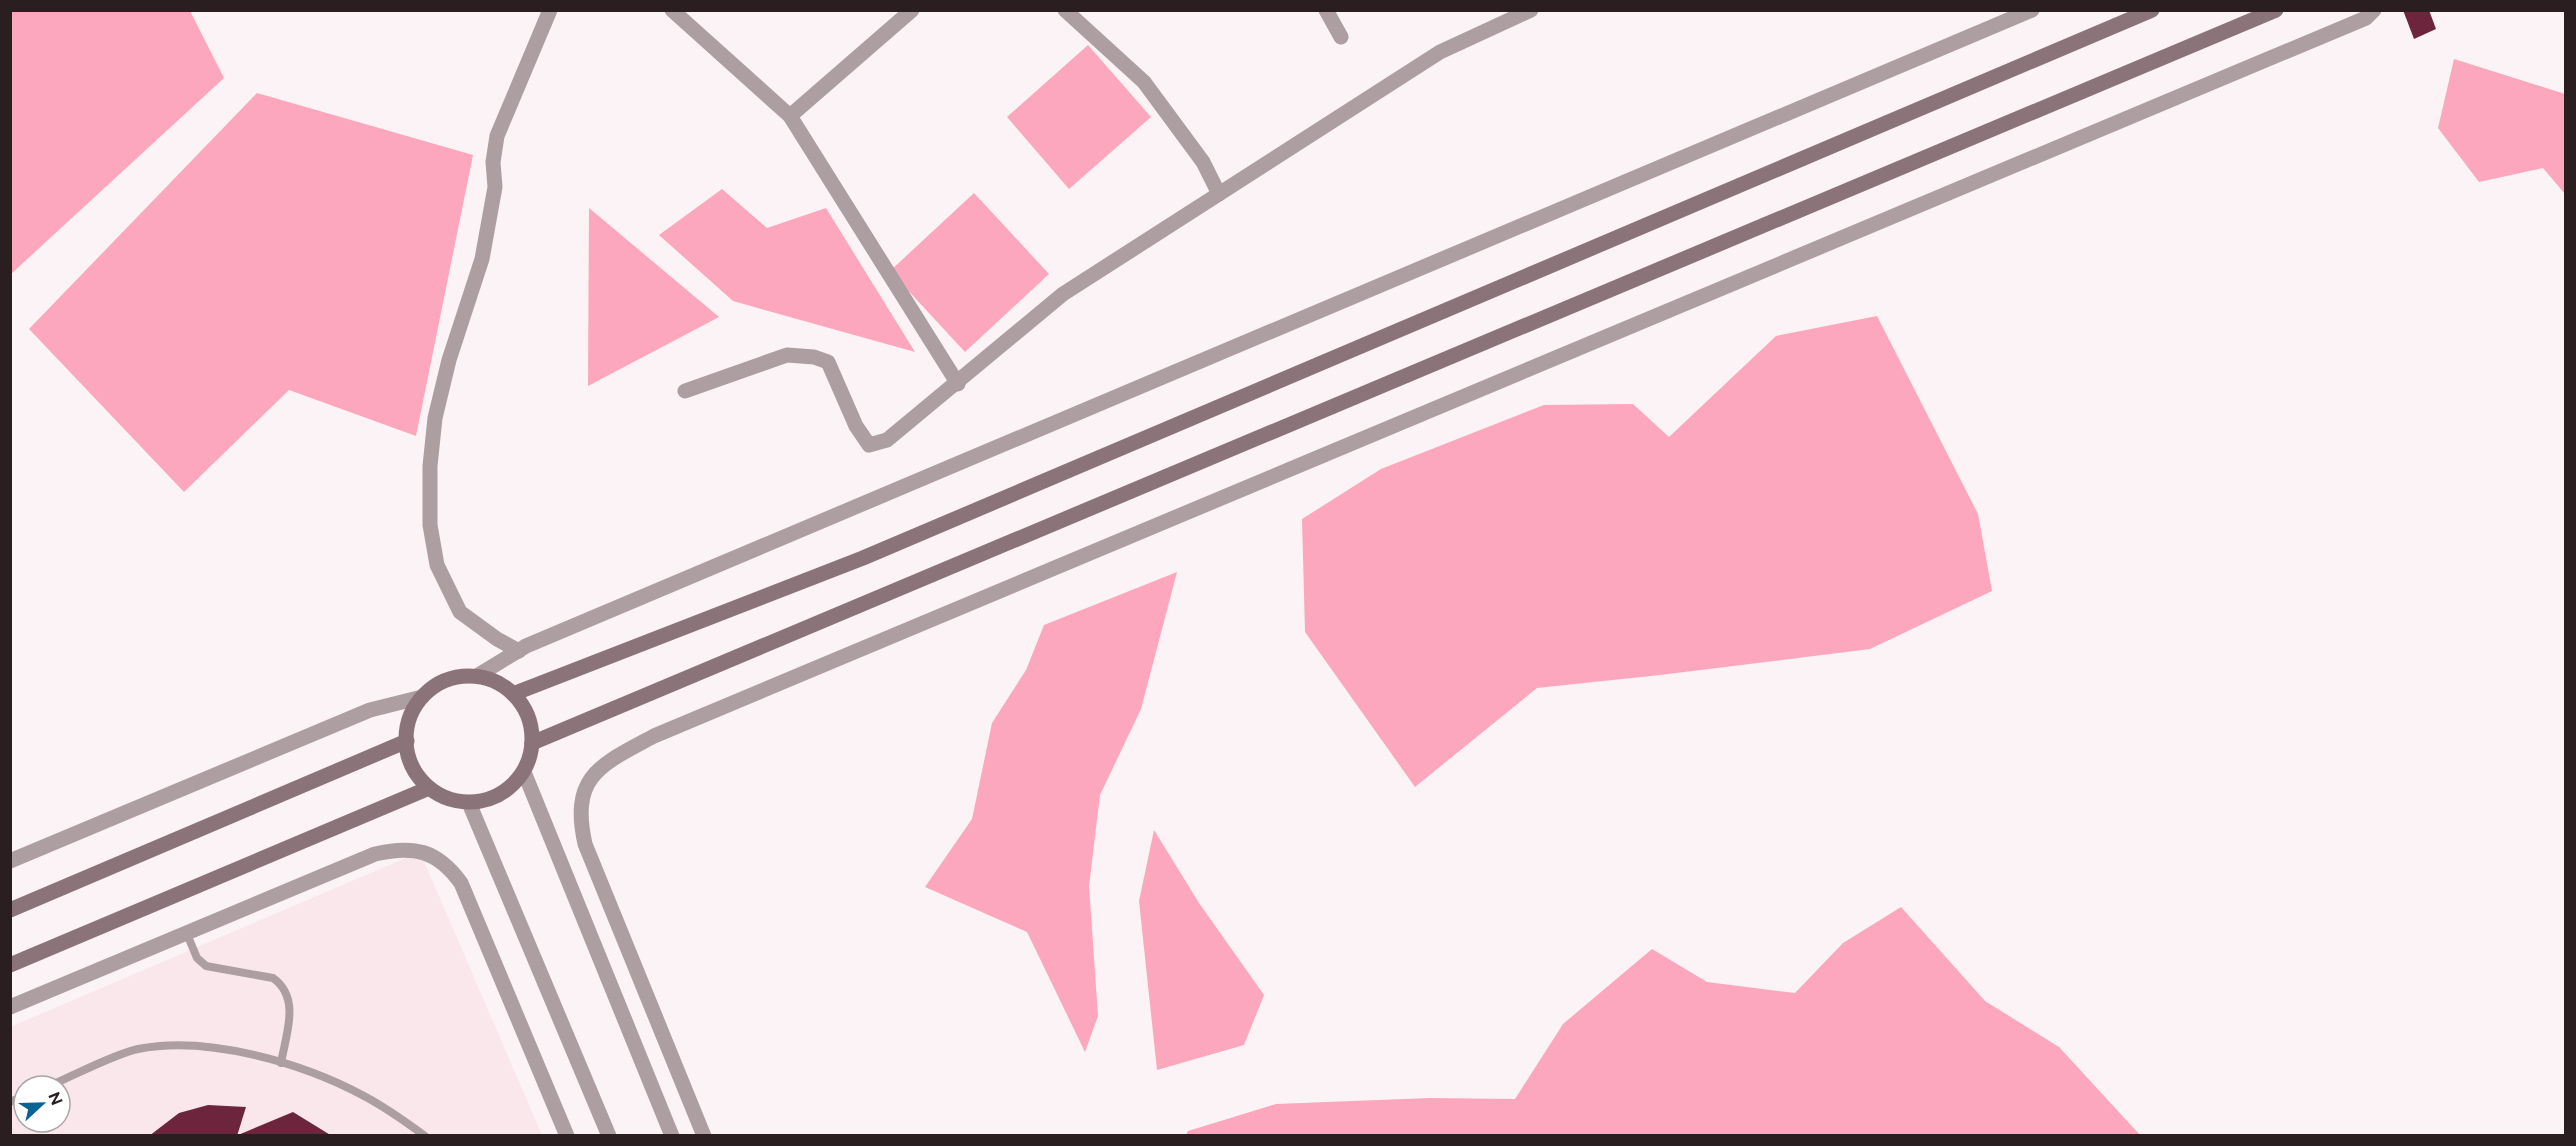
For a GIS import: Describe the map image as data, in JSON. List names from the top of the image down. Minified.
{"north":"right"}
